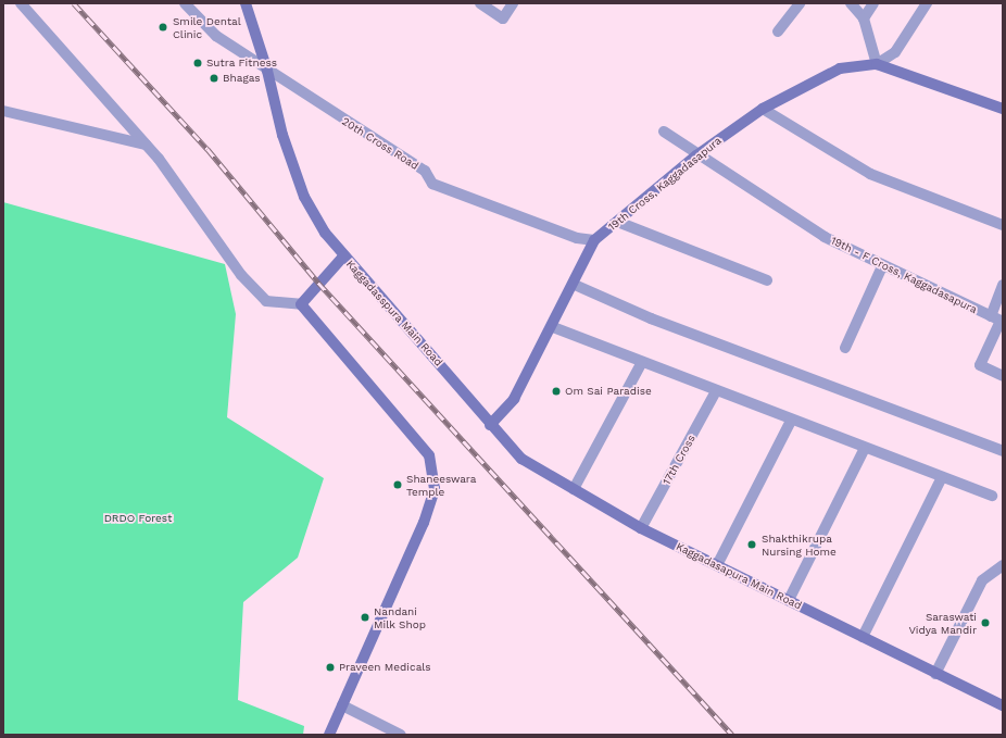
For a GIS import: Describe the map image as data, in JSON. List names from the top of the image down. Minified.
{"streets":{"street":["20th Cross Road","19th Cross, Kaggadasapura","19th - F Cross, Kaggadasapura","Kaggadasspura Main Road","17th Cross","Kaggadasapura Main Road"]},"crossings":[["20th Cross Road","19th Cross, Kaggadasapura"],["20th Cross Road","Kaggadasspura Main Road"],["19th Cross, Kaggadasapura","19th - F Cross, Kaggadasapura"],["Kaggadasspura Main Road","Kaggadasapura Main Road"],["17th Cross","Kaggadasapura Main Road"]],"parks":["DRDO Forest"],"places":["Smile Dental Clinic","Sutra Fitness","Bhagas","Om Sai Paradise","Shaneeswara Temple","Shakthikrupa Nursing Home","Nandani Milk Shop","Saraswati Vidya Mandir","Praveen Medicals"]}
